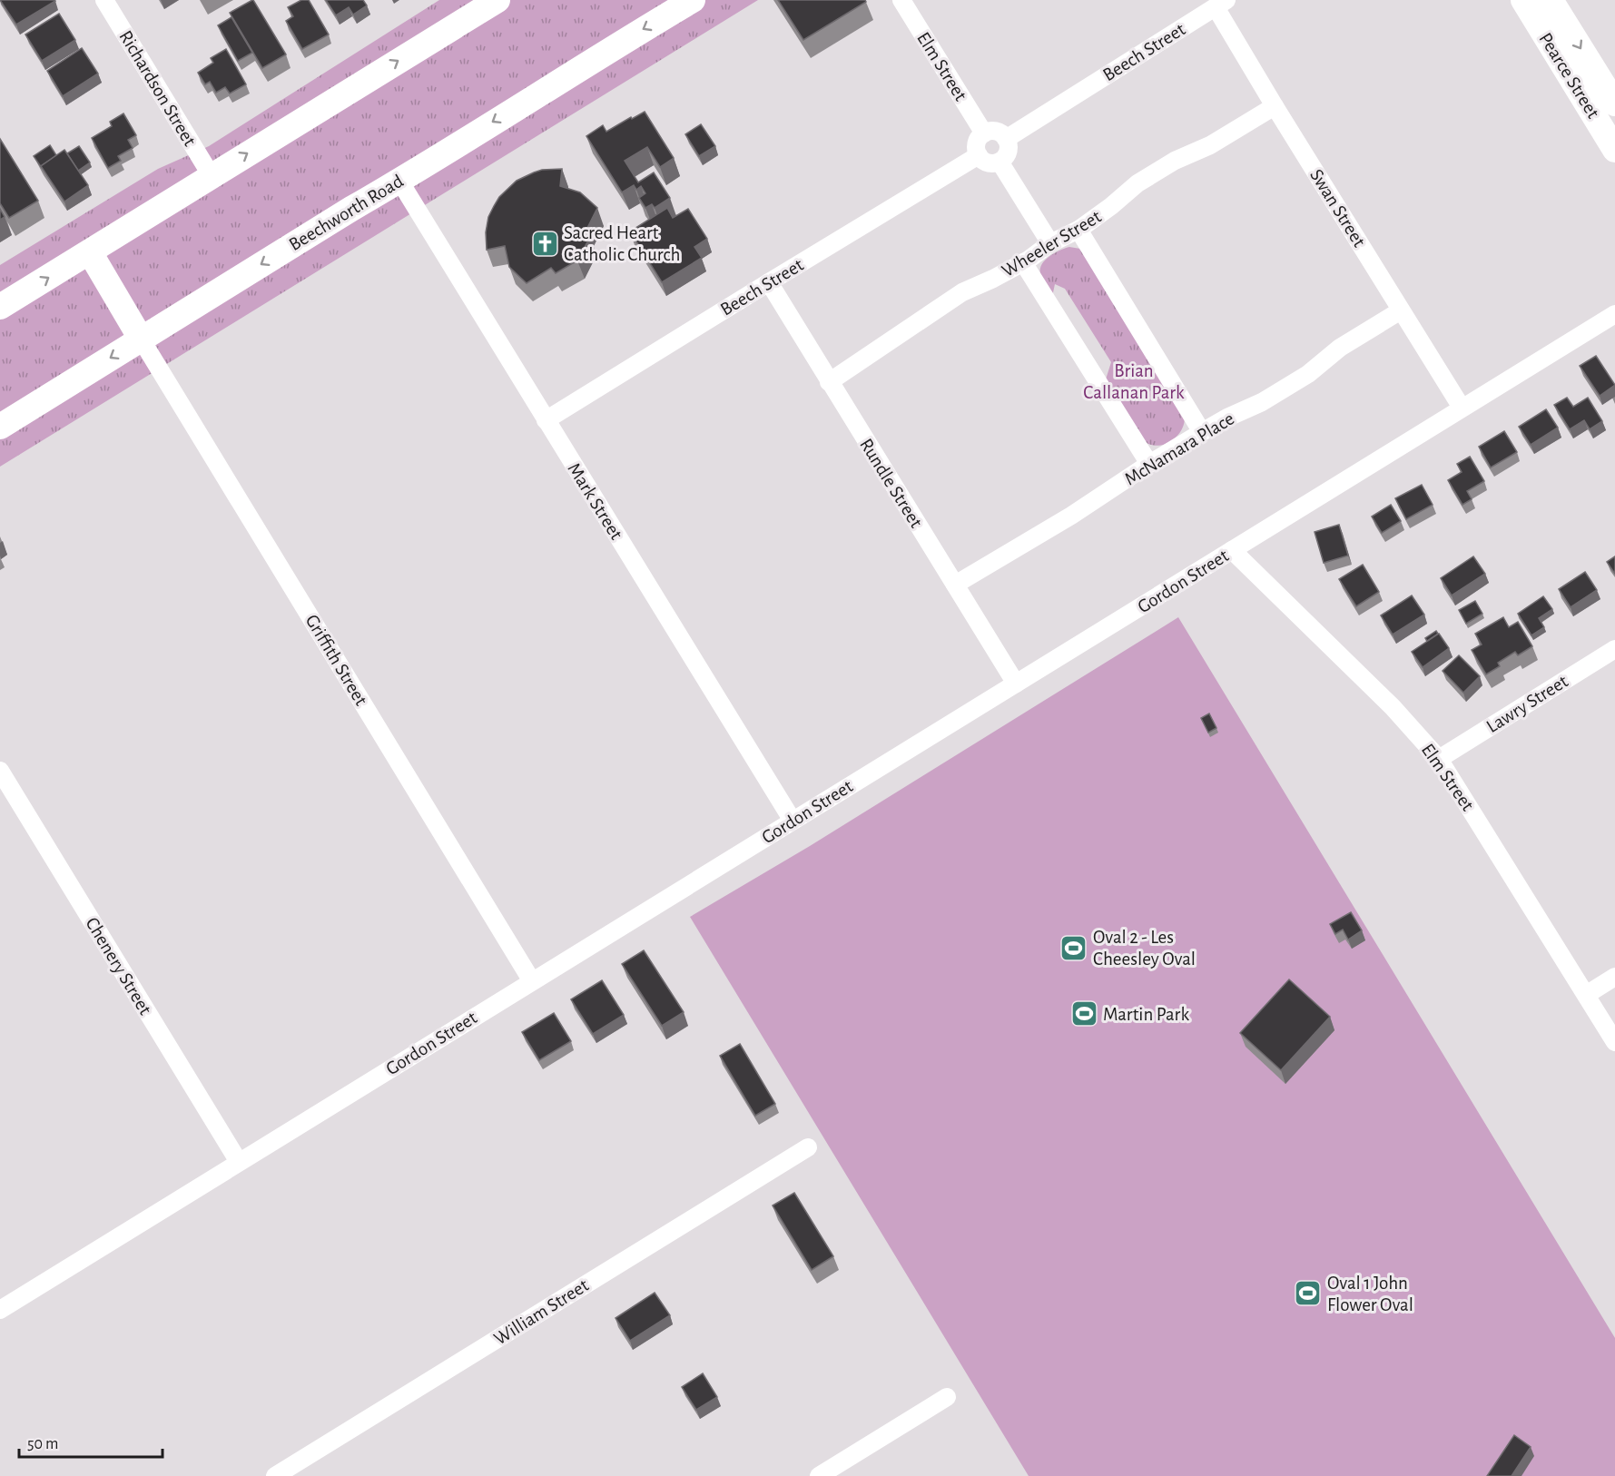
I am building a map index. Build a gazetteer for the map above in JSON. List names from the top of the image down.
{
  "streets": {
    "main road": ["Pearce Street", "Beechworth Road"],
    "street": [
      "Beech Street",
      "Elm Street",
      "Richardson Street",
      "Swan Street",
      "Wheeler Street",
      "McNamara Place",
      "Rundle Street",
      "Mark Street",
      "Gordon Street",
      "Griffith Street",
      "Lawry Street",
      "Chenery Street",
      "William Street"
    ]
  },
  "crossings": [
    ["Beech Street", "Elm Street"],
    ["Beech Street", "Swan Street"],
    ["Beech Street", "Rundle Street"],
    ["Beech Street", "Mark Street"],
    ["Elm Street", "Gordon Street"],
    ["Elm Street", "Lawry Street"],
    ["Swan Street", "Wheeler Street"],
    ["Swan Street", "McNamara Place"],
    ["Swan Street", "Gordon Street"],
    ["Beechworth Road", "Mark Street"],
    ["Beechworth Road", "Griffith Street"],
    ["Wheeler Street", "Rundle Street"],
    ["McNamara Place", "Rundle Street"],
    ["Rundle Street", "Gordon Street"],
    ["Mark Street", "Gordon Street"],
    ["Gordon Street", "Griffith Street"],
    ["Gordon Street", "Chenery Street"]
  ],
  "parks": ["Brian Callanan Park"],
  "places": {
    "church": ["Sacred Heart Catholic Church"],
    "sports": ["Oval 2 - Les Cheesley Oval", "Martin Park", "Oval 1 John Flower Oval"]
  },
  "scale_bar": "50 m"
}
